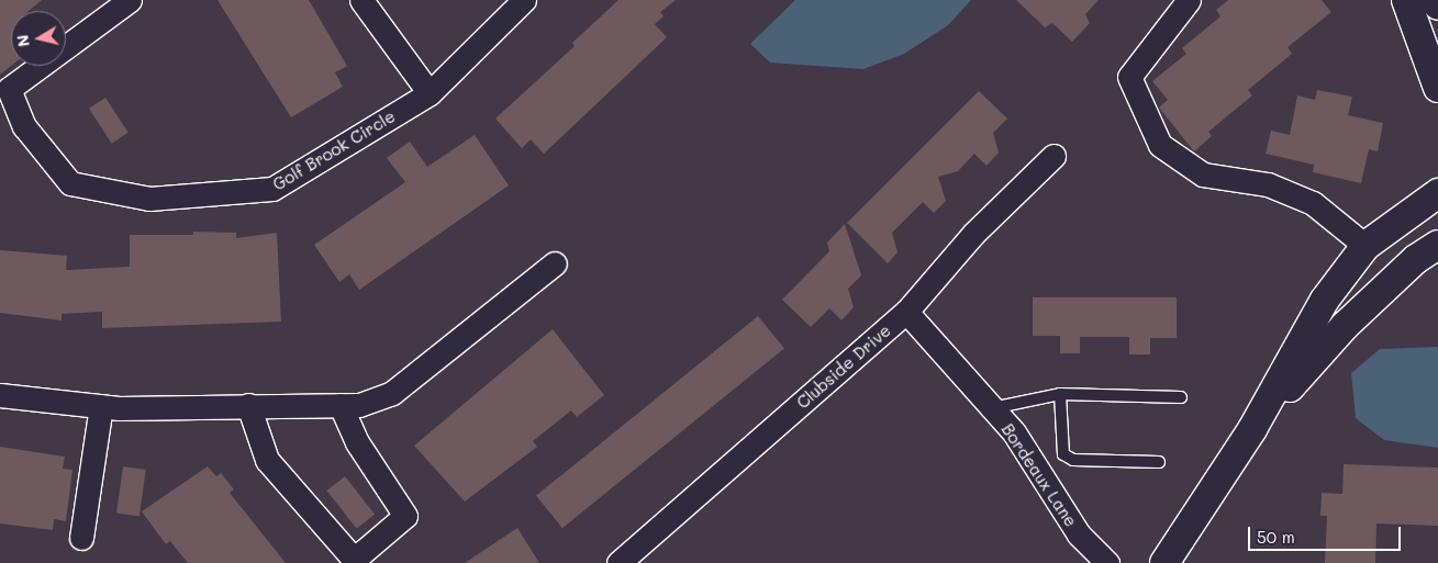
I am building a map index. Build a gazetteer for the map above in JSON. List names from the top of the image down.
{
  "streets": {
    "street": ["Golf Brook Circle", "Clubside Drive", "Bordeaux Lane"]
  },
  "crossings": [
    ["Clubside Drive", "Bordeaux Lane"]
  ],
  "scale_bar": "50 m",
  "north": "left"
}
